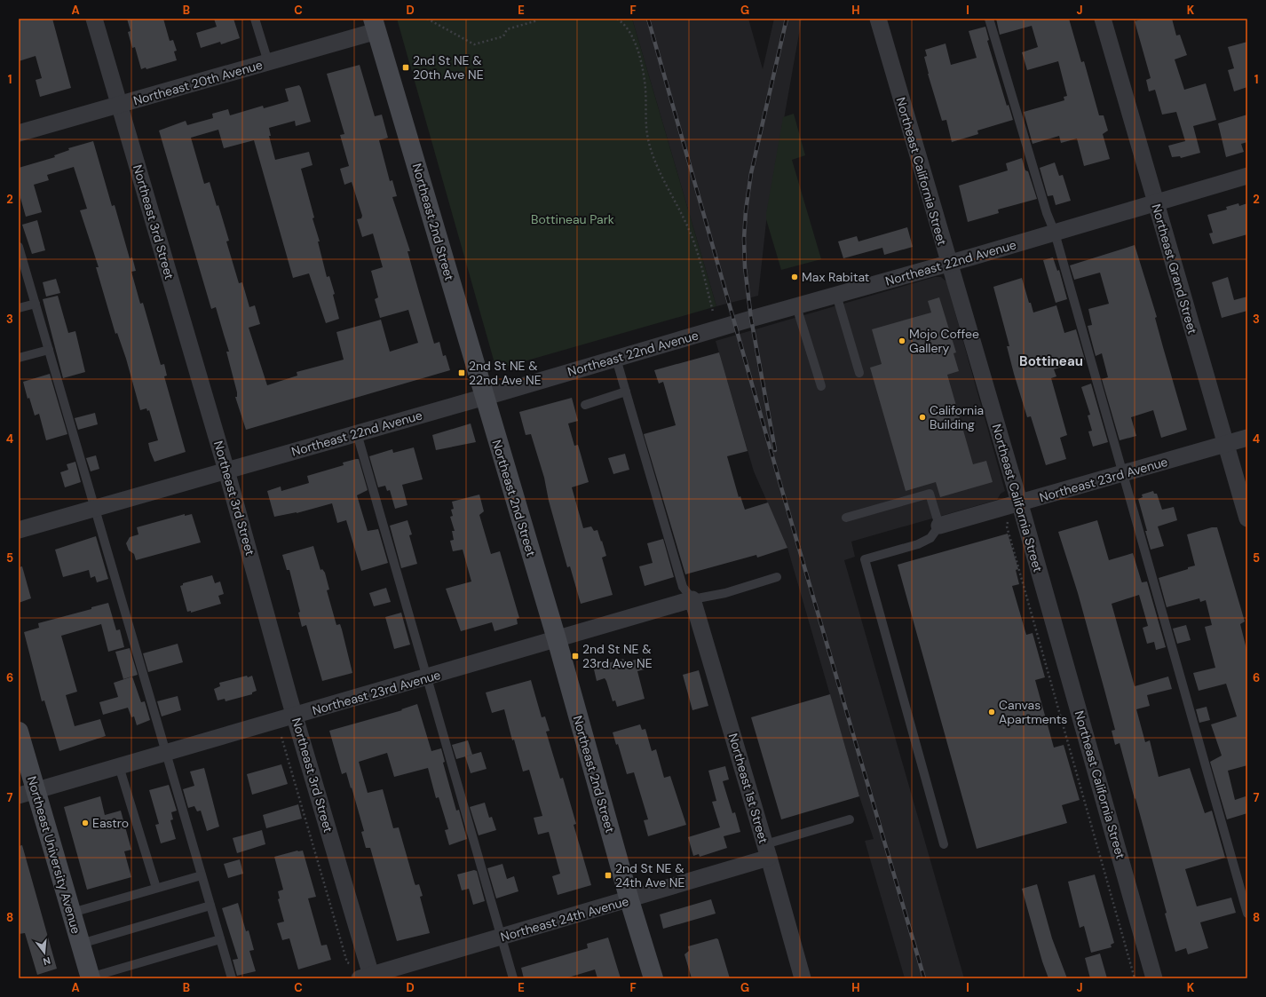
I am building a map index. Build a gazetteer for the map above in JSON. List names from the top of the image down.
{
  "streets": {
    "street": [
      "Northeast 20th Avenue",
      "Northeast California Street",
      "Northeast 3rd Street",
      "Northeast 2nd Street",
      "Northeast 22nd Avenue",
      "Northeast Grand Street",
      "Northeast 23rd Avenue",
      "Northeast 1st Street",
      "Northeast University Avenue",
      "Northeast 24th Avenue"
    ]
  },
  "crossings": [
    ["Northeast 20th Avenue", "Northeast 3rd Street"],
    ["Northeast 20th Avenue", "Northeast 2nd Street"],
    ["Northeast California Street", "Northeast 22nd Avenue"],
    ["Northeast California Street", "Northeast 23rd Avenue"],
    ["Northeast 3rd Street", "Northeast 22nd Avenue"],
    ["Northeast 3rd Street", "Northeast 23rd Avenue"],
    ["Northeast 3rd Street", "Northeast 24th Avenue"],
    ["Northeast 2nd Street", "Northeast 22nd Avenue"],
    ["Northeast 2nd Street", "Northeast 23rd Avenue"],
    ["Northeast 2nd Street", "Northeast 24th Avenue"],
    ["Northeast 22nd Avenue", "Northeast Grand Street"],
    ["Northeast Grand Street", "Northeast 23rd Avenue"],
    ["Northeast 23rd Avenue", "Northeast 1st Street"],
    ["Northeast 23rd Avenue", "Northeast University Avenue"],
    ["Northeast 1st Street", "Northeast 24th Avenue"]
  ],
  "districts": ["Bottineau"],
  "parks": ["Bottineau Park"],
  "places": {
    "transit": [
      "2nd St NE & 20th Ave NE",
      "2nd St NE & 22nd Ave NE",
      "2nd St NE & 23rd Ave NE",
      "2nd St NE & 24th Ave NE"
    ],
    "other": [
      "Max Rabitat",
      "Mojo Coffee Gallery",
      "California Building",
      "Canvas Apartments",
      "Eastro"
    ]
  },
  "north": "bottom",
  "grid": {
    "columns": [
      "A",
      "B",
      "C",
      "D",
      "E",
      "F",
      "G",
      "H",
      "I",
      "J",
      "K"
    ],
    "rows": [
      "1",
      "2",
      "3",
      "4",
      "5",
      "6",
      "7",
      "8"
    ]
  }
}
